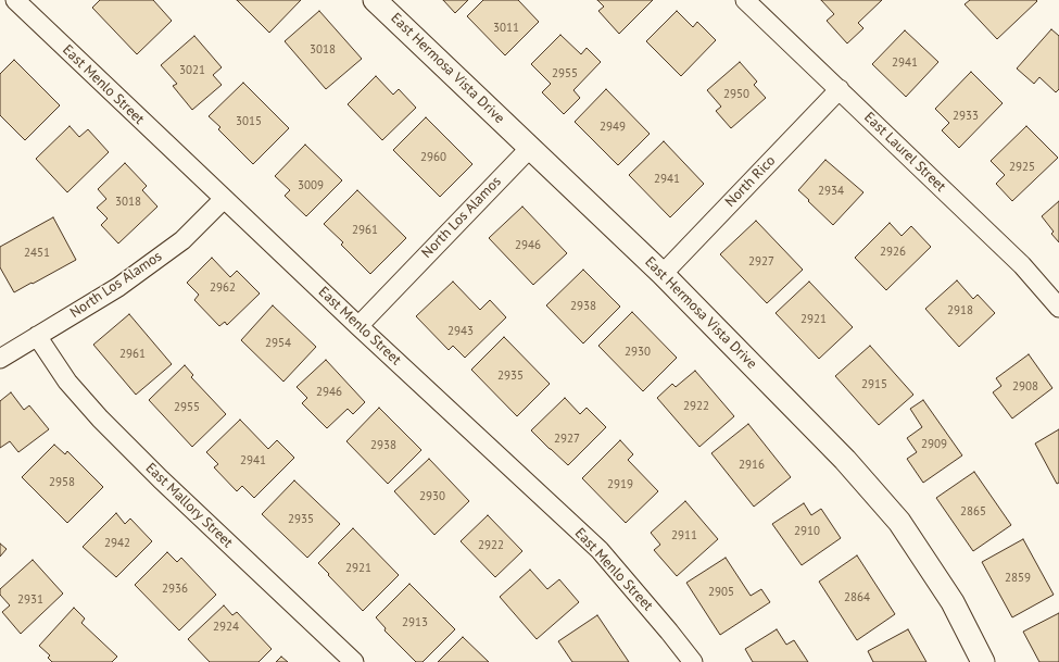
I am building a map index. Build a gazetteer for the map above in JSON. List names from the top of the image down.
{
  "streets": {
    "street": [
      "East Hermosa Vista Drive",
      "East Menlo Street",
      "East Laurel Street",
      "North Rico",
      "North Los Alamos",
      "East Mallory Street"
    ]
  },
  "crossings": [
    ["East Hermosa Vista Drive", "North Rico"],
    ["East Hermosa Vista Drive", "North Los Alamos"],
    ["East Menlo Street", "North Los Alamos"],
    ["East Laurel Street", "North Rico"],
    ["North Los Alamos", "East Mallory Street"]
  ],
  "house_numbers": [
    "3011",
    "3018",
    "2941",
    "3021",
    "2955",
    "2950",
    "2933",
    "3015",
    "2949",
    "2960",
    "2925",
    "2941",
    "3009",
    "2934",
    "3018",
    "2961",
    "2946",
    "2926",
    "2451",
    "2927",
    "2962",
    "2938",
    "2918",
    "2921",
    "2943",
    "2954",
    "2930",
    "2961",
    "2935",
    "2915",
    "2908",
    "2946",
    "2922",
    "2955",
    "2927",
    "2909",
    "2938",
    "2941",
    "2916",
    "2958",
    "2919",
    "2930",
    "2865",
    "2935",
    "2910",
    "2911",
    "2942",
    "2922",
    "2921",
    "2859",
    "2936",
    "2905",
    "2864",
    "2931",
    "2913",
    "2924"
  ]
}
